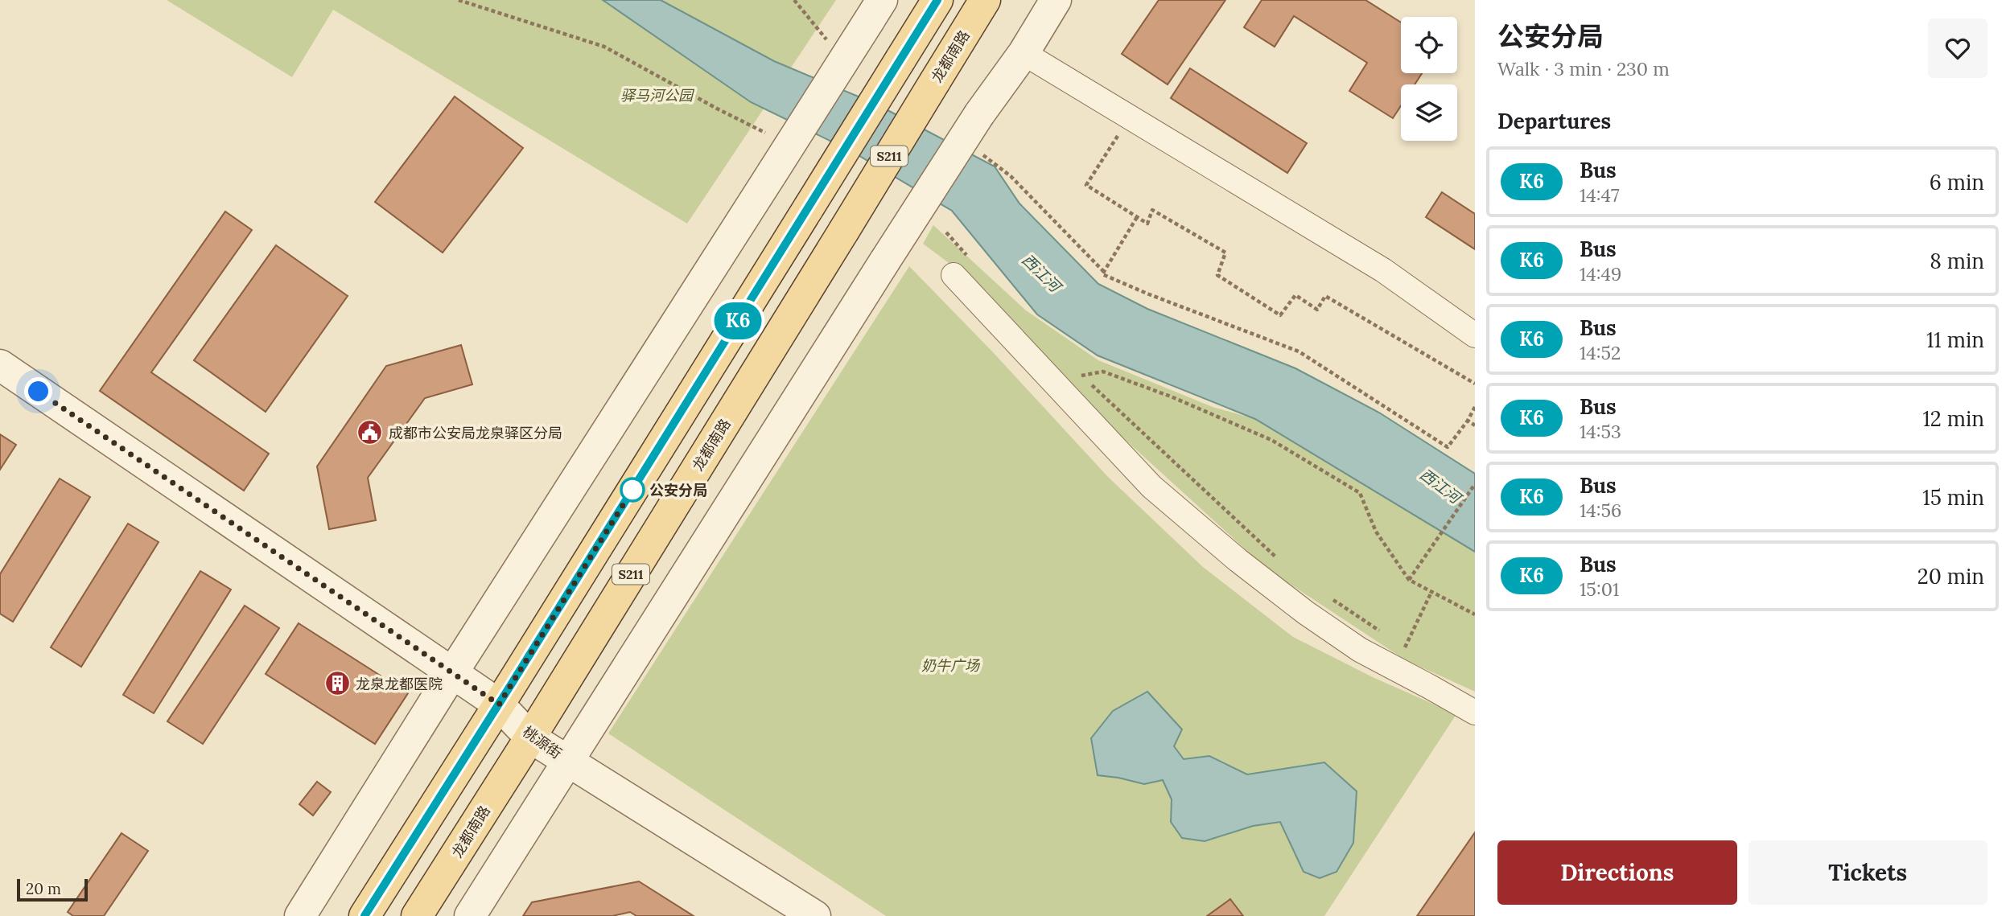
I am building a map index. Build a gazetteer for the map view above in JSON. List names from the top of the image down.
{
  "streets": {
    "main road": ["龙都南路", "S211"],
    "street": ["桃源街"]
  },
  "crossings": [
    ["龙都南路", "桃源街"],
    ["S211", "桃源街"]
  ],
  "water": ["西江河"],
  "parks": ["驿马河公园", "奶牛广场"],
  "places": {
    "public building": ["成都市公安局龙泉驿区分局"],
    "other": ["公安分局"],
    "building": ["龙泉龙都医院"]
  },
  "lines": ["bus line K6"],
  "scale_bar": "20 m",
  "page": {
    "on_map": "K6",
    "heading": [
      ["公安分局", "Walk · 3 min · 230 m"],
      "Departures"
    ],
    "list": [
      {
        "mark": "K6",
        "name": "Bus",
        "note": "14:47",
        "value": "6 min"
      },
      {
        "mark": "K6",
        "name": "Bus",
        "note": "14:49",
        "value": "8 min"
      },
      {
        "mark": "K6",
        "name": "Bus",
        "note": "14:52",
        "value": "11 min"
      },
      {
        "mark": "K6",
        "name": "Bus",
        "note": "14:53",
        "value": "12 min"
      },
      {
        "mark": "K6",
        "name": "Bus",
        "note": "14:56",
        "value": "15 min"
      },
      {
        "mark": "K6",
        "name": "Bus",
        "note": "15:01",
        "value": "20 min"
      }
    ],
    "buttons": ["Directions", "Tickets"],
    "scale": "20 m"
  }
}
